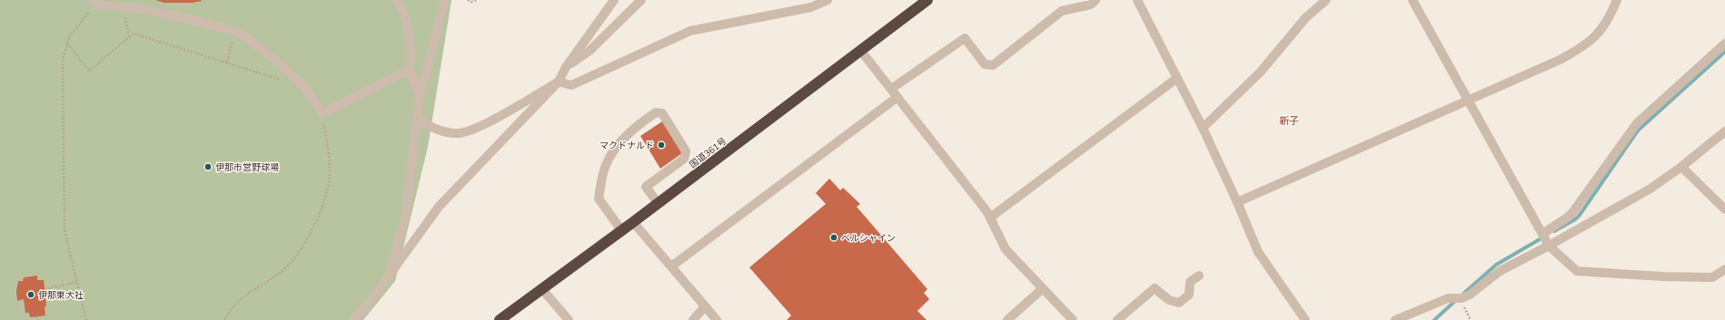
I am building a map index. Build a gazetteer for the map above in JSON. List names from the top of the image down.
{
  "streets": {
    "highway": ["国道361号"]
  },
  "districts": ["新子"],
  "places": [
    "マクドナルド",
    "伊那市営野球場",
    "ベルシャイン",
    "伊那東大社"
  ]
}
